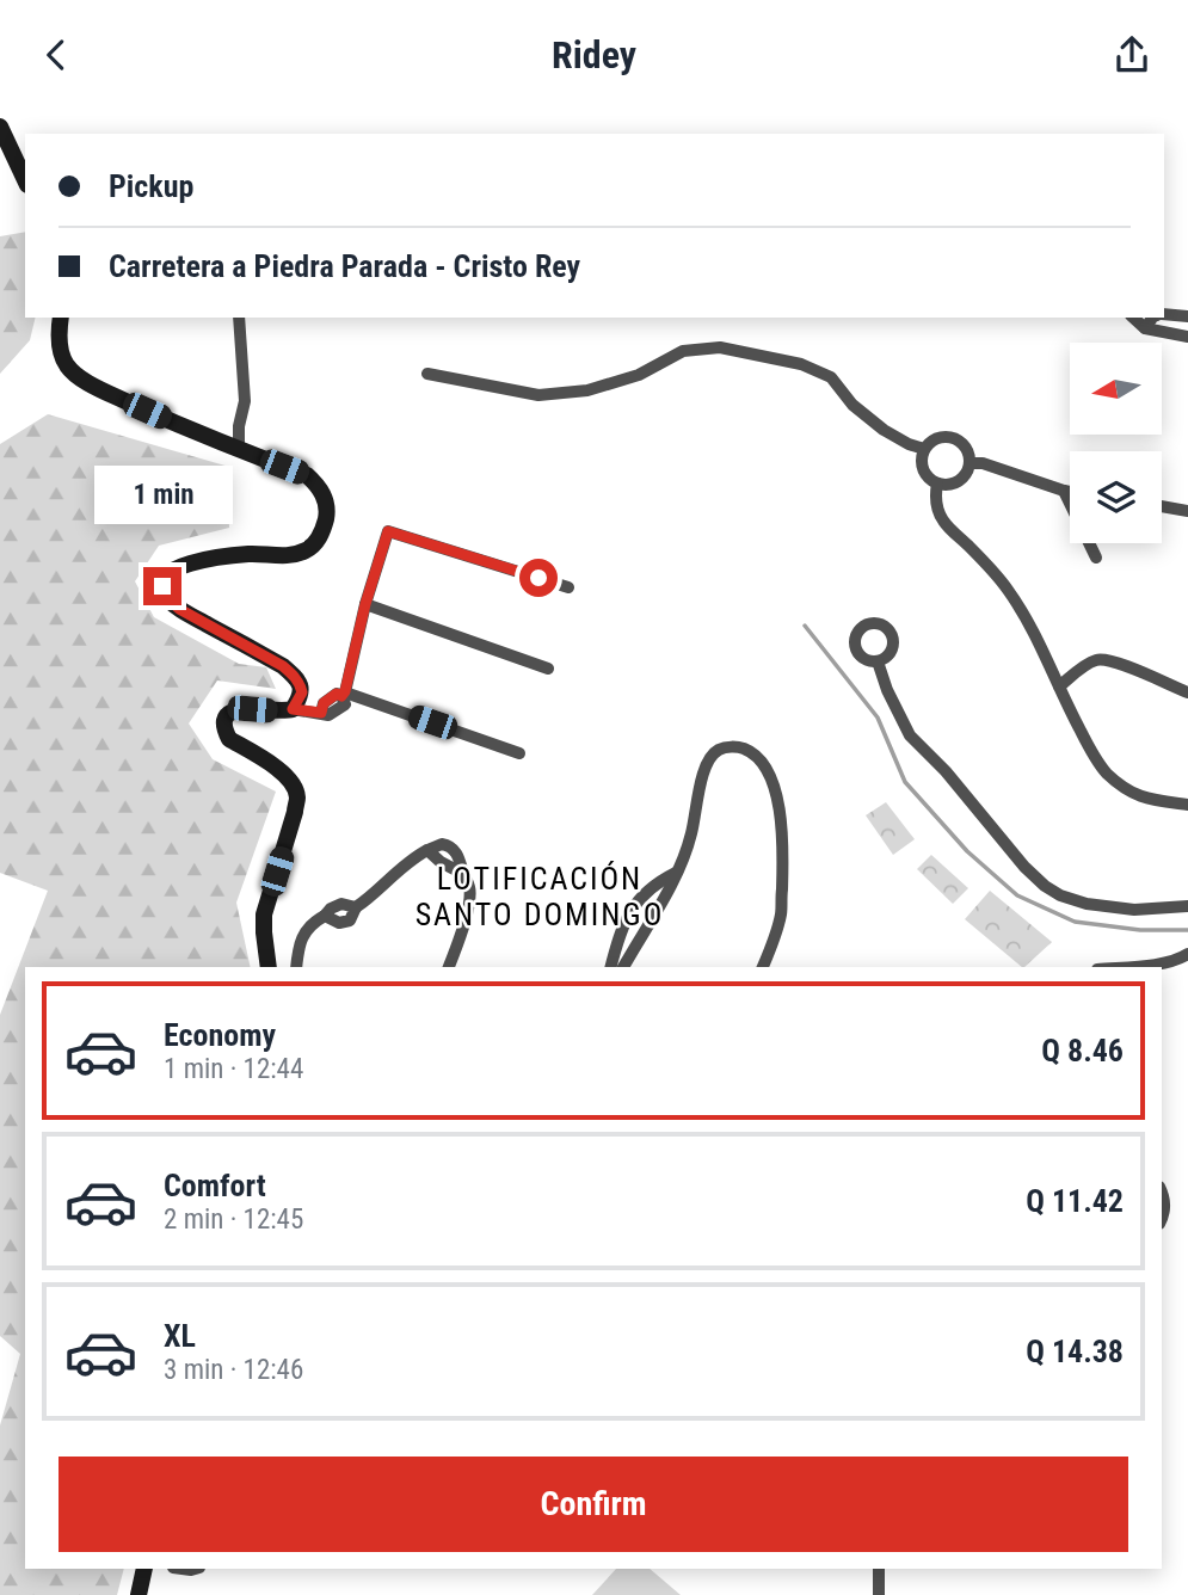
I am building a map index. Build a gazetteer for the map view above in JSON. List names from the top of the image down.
{
  "districts": ["LOTIFICACIÓN SANTO DOMINGO"],
  "north": "left",
  "page": {
    "header": "Ridey",
    "banner": ["Pickup", "Carretera a Piedra Parada - Cristo Rey"],
    "bubble": "1 min",
    "list": [
      {
        "name": "Economy",
        "note": "1 min · 12:44",
        "value": "Q 8.46"
      },
      {
        "name": "Comfort",
        "note": "2 min · 12:45",
        "value": "Q 11.42"
      },
      {
        "name": "XL",
        "note": "3 min · 12:46",
        "value": "Q 14.38"
      }
    ],
    "buttons": "Confirm"
  }
}
